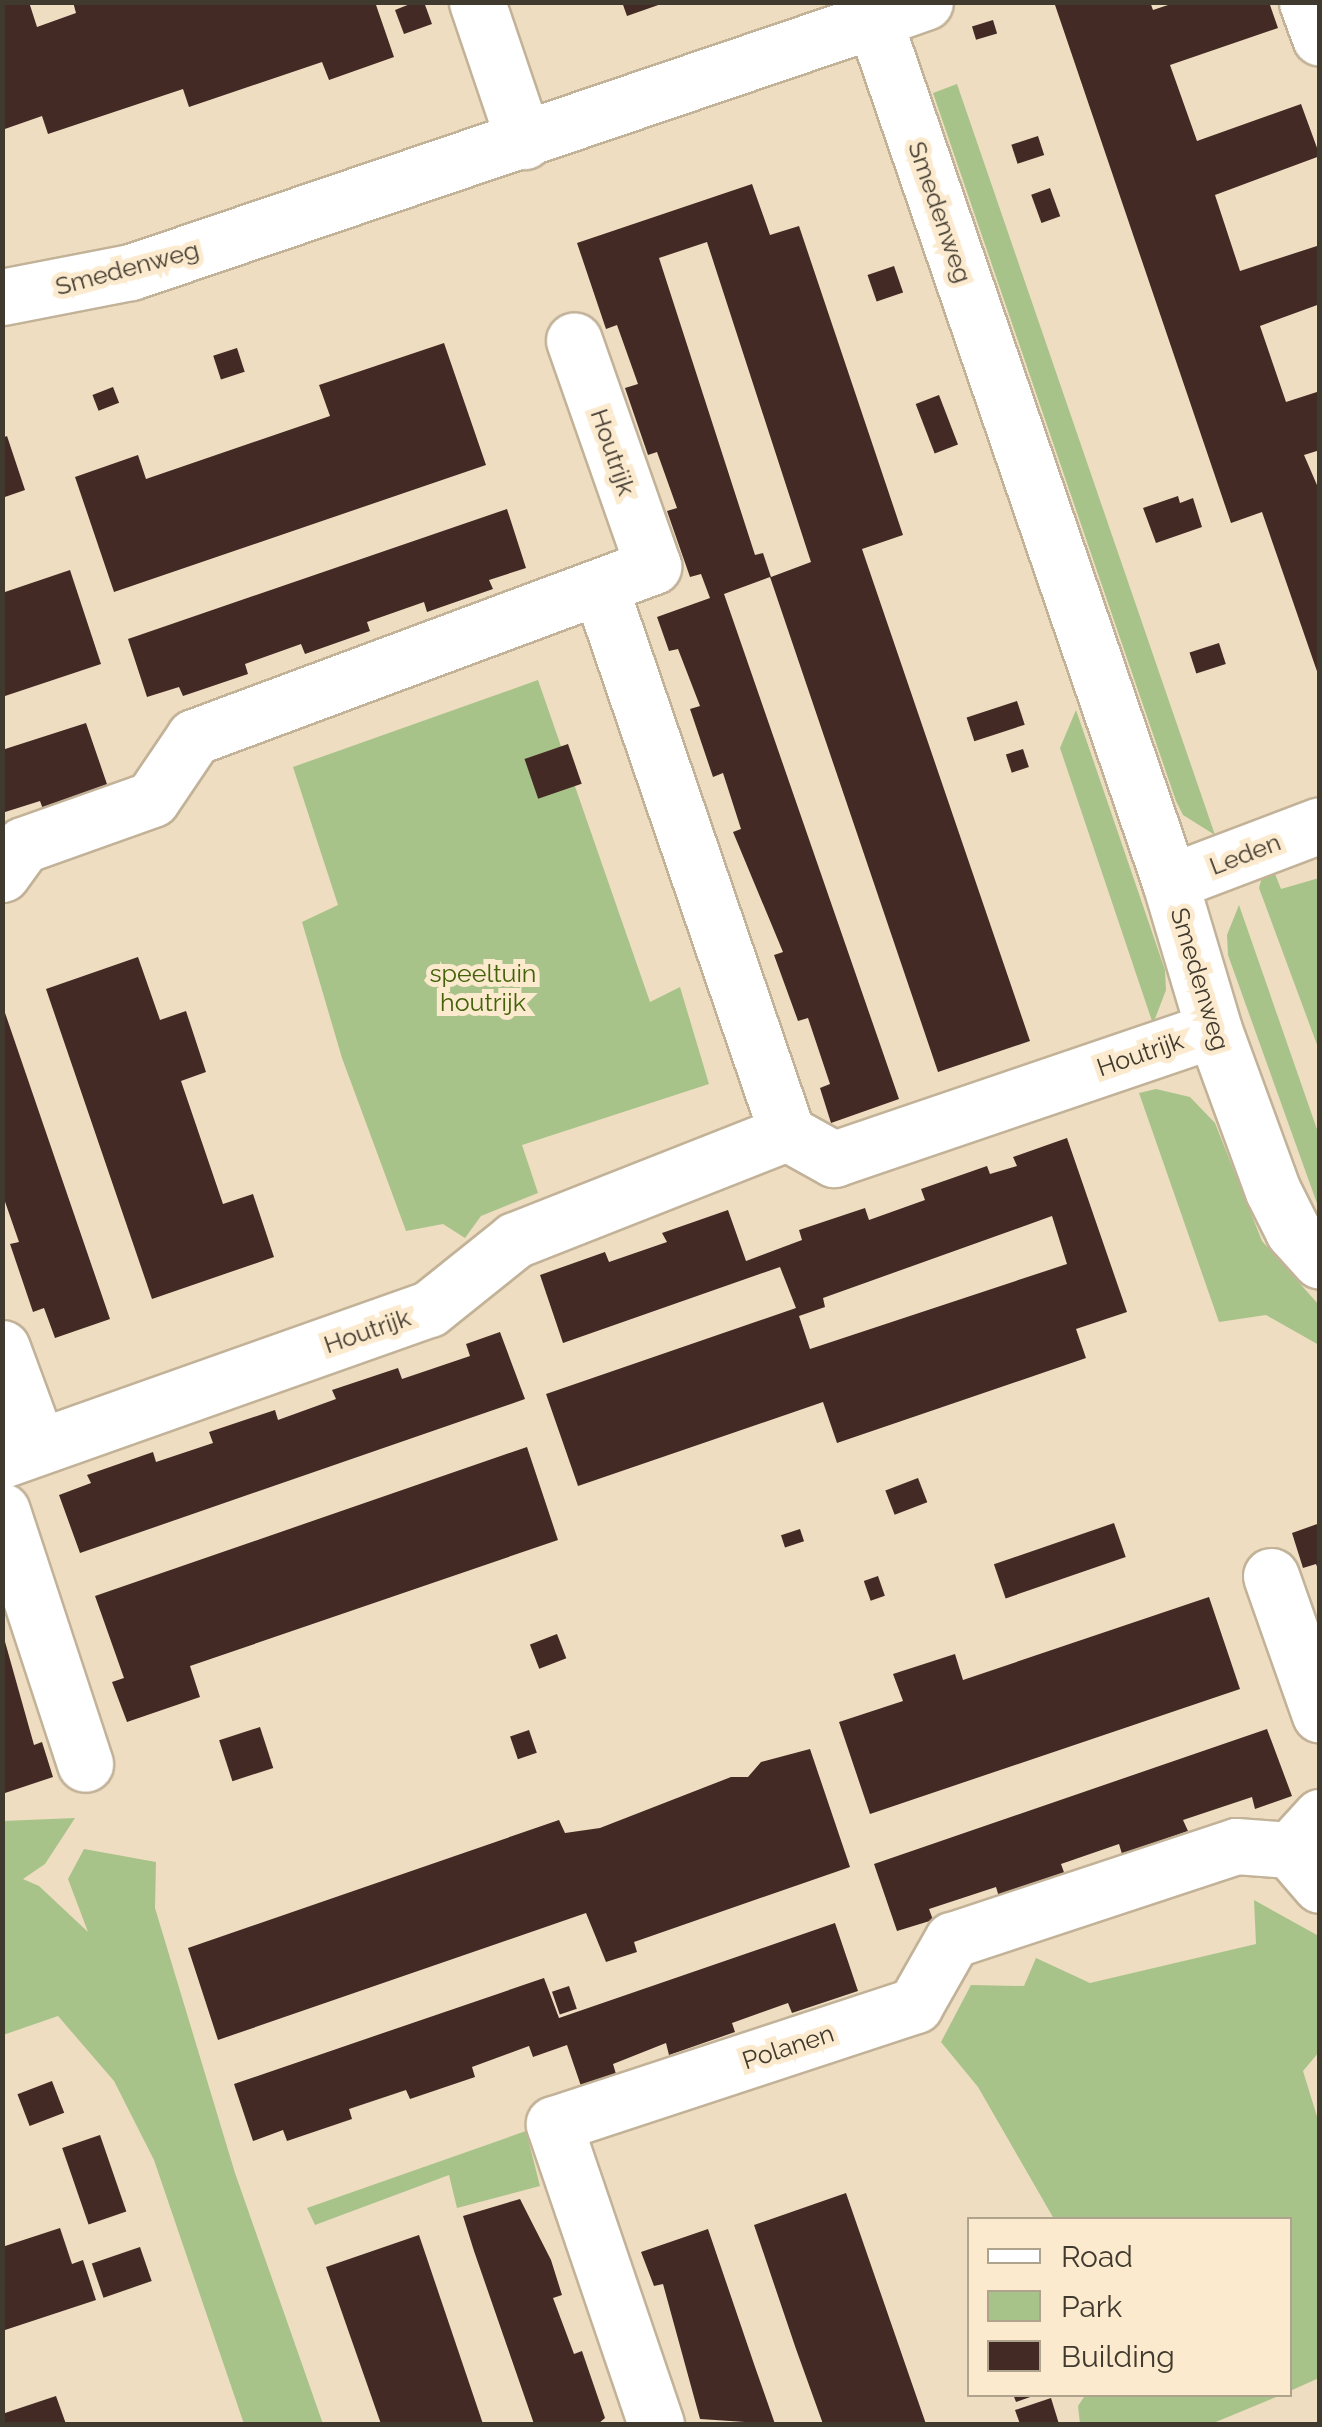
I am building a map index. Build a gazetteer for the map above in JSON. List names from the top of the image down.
{
  "streets": {
    "street": [
      "Smedenweg",
      "Houtrijk",
      "Leden",
      "Polanen"
    ]
  },
  "crossings": [
    ["Smedenweg", "Houtrijk"],
    ["Smedenweg", "Leden"]
  ],
  "parks": ["speeltuin houtrijk"],
  "legend": ["Road", "Park", "Building"]
}
